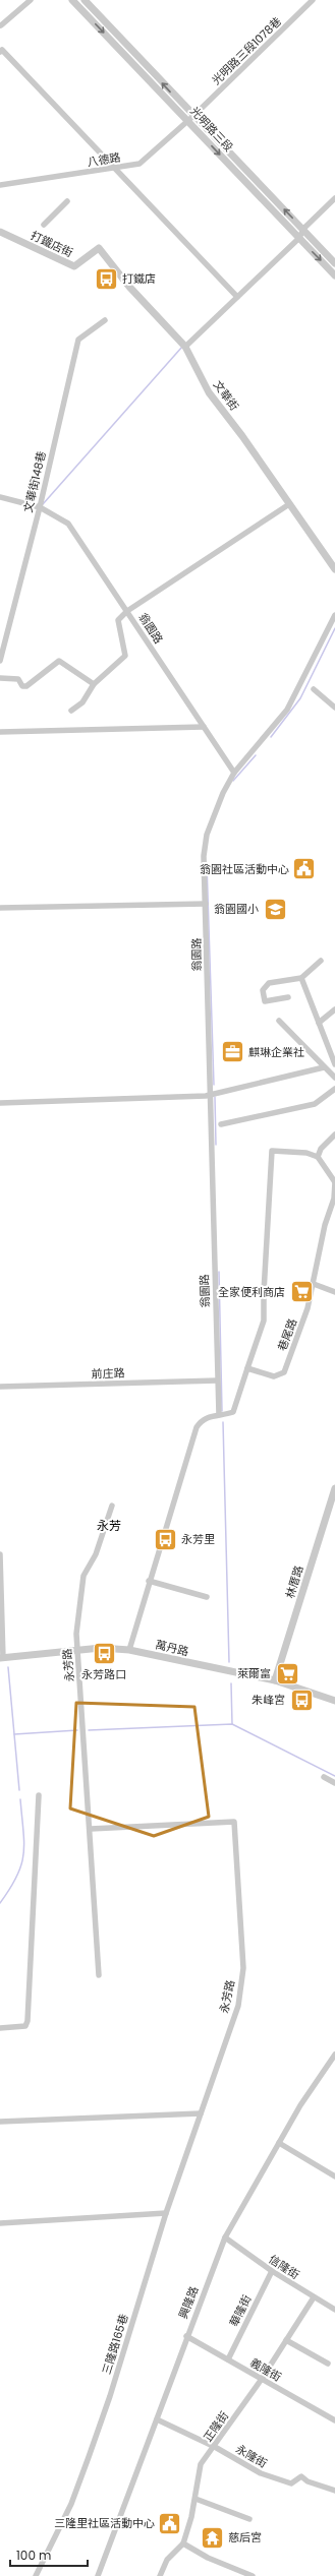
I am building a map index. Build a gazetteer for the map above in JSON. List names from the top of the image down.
{
  "streets": {
    "street": [
      "光明路三段1078巷",
      "光明路三段",
      "八德路",
      "打鐵店街",
      "文華街",
      "文華街148巷",
      "翁園路",
      "巷尾路",
      "前庄路",
      "林厝路",
      "萬丹路",
      "永芳路",
      "信隆街",
      "興隆路",
      "華隆街",
      "三隆路165巷",
      "義隆街",
      "正隆街",
      "永隆街"
    ]
  },
  "crossings": [
    ["光明路三段1078巷", "光明路三段"],
    ["光明路三段1078巷", "八德路"],
    ["光明路三段", "八德路"],
    ["打鐵店街", "文華街"],
    ["文華街148巷", "翁園路"],
    ["翁園路", "前庄路"],
    ["林厝路", "萬丹路"],
    ["萬丹路", "永芳路"],
    ["永芳路", "三隆路165巷"],
    ["信隆街", "興隆路"],
    ["信隆街", "華隆街"],
    ["信隆街", "正隆街"],
    ["興隆路", "義隆街"],
    ["興隆路", "永隆街"],
    ["華隆街", "義隆街"],
    ["義隆街", "正隆街"],
    ["正隆街", "永隆街"]
  ],
  "districts": ["永芳"],
  "places": {
    "bus stop": [
      "打鐵店",
      "永芳里",
      "永芳路口",
      "朱峰宮"
    ],
    "public building": ["翁園社區活動中心", "三隆里社區活動中心"],
    "school or university": ["翁園國小"],
    "office": ["麒琳企業社"],
    "supermarket": ["全家便利商店", "萊爾富"],
    "temple": ["慈后宮"]
  },
  "scale_bar": "100 m"
}
